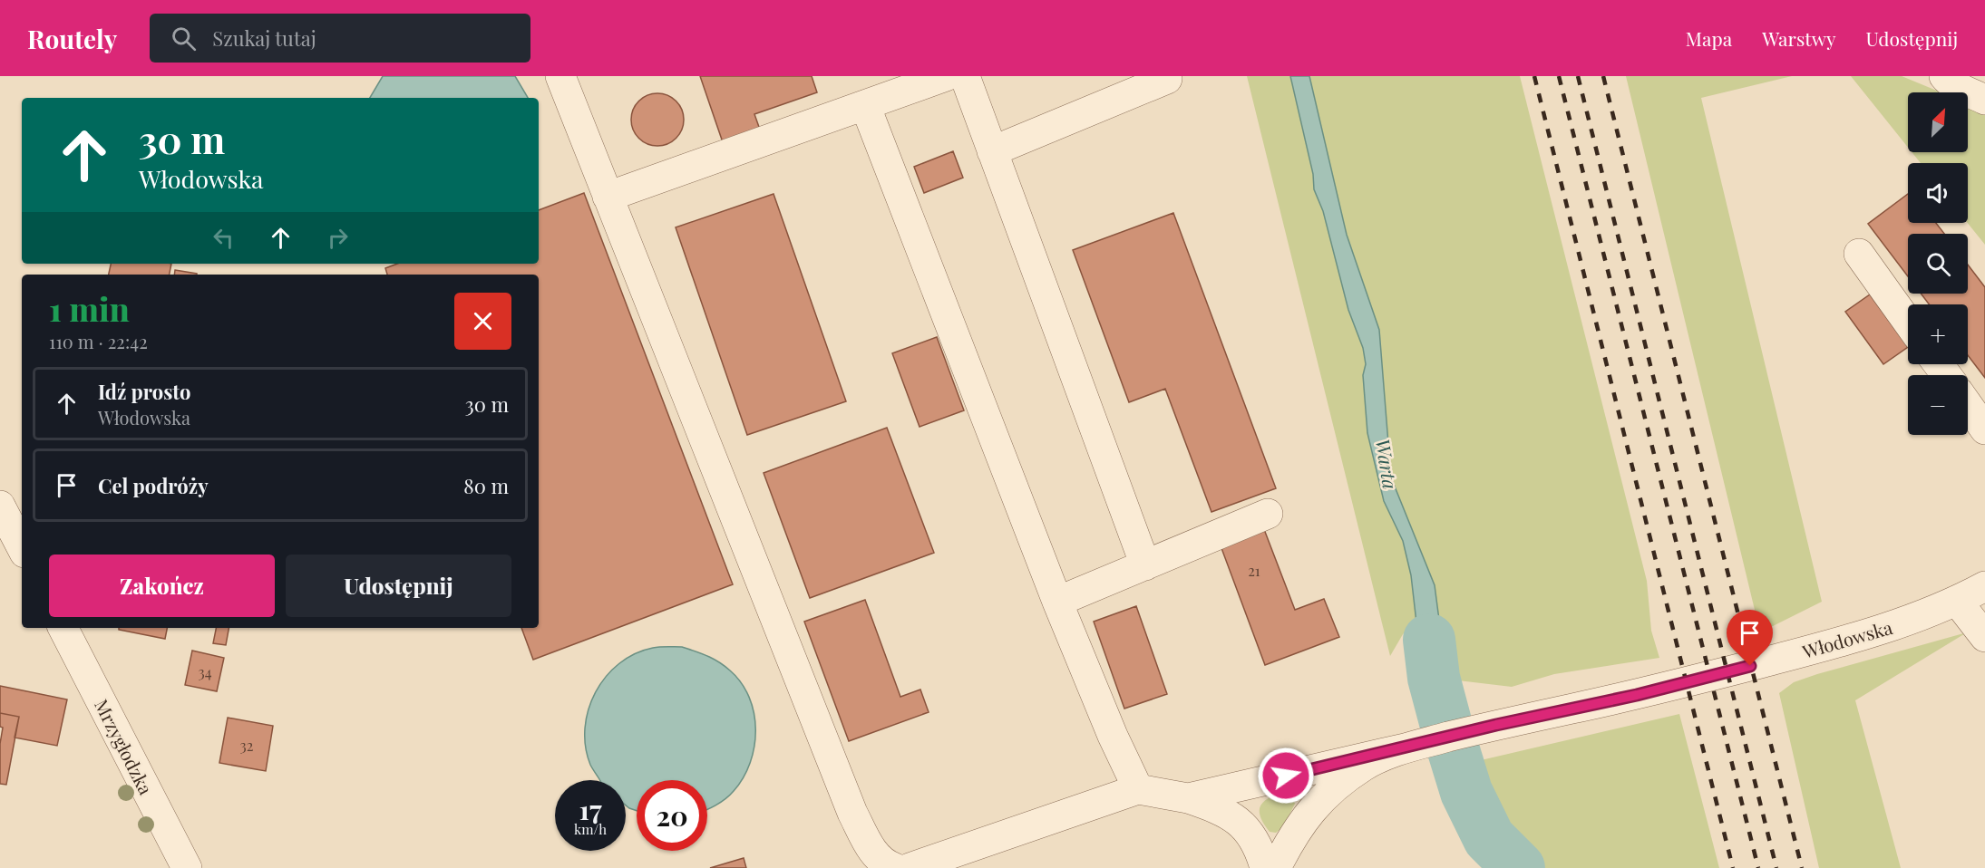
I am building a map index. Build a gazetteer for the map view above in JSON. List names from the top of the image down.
{
  "streets": {
    "street": ["Włodowska", "Mrzygłodzka"]
  },
  "water": ["Warta"],
  "house_numbers": ["21", "34", "32"],
  "north": "top right",
  "page": {
    "header": "Routely",
    "search": "Szukaj tutaj",
    "nav": ["Mapa", "Warstwy", "Udostępnij"],
    "map_buttons": ["+", "−"],
    "turn": ["30 m", "Włodowska"],
    "heading": ["1 min", "110 m · 22:42"],
    "list": [
      {
        "name": "Idź prosto",
        "note": "Włodowska",
        "value": "30 m"
      },
      {
        "name": "Cel podróży",
        "value": "80 m"
      }
    ],
    "buttons": ["Zakończ", "Udostępnij"],
    "speed": "17 km/h",
    "limit": "20"
  }
}
